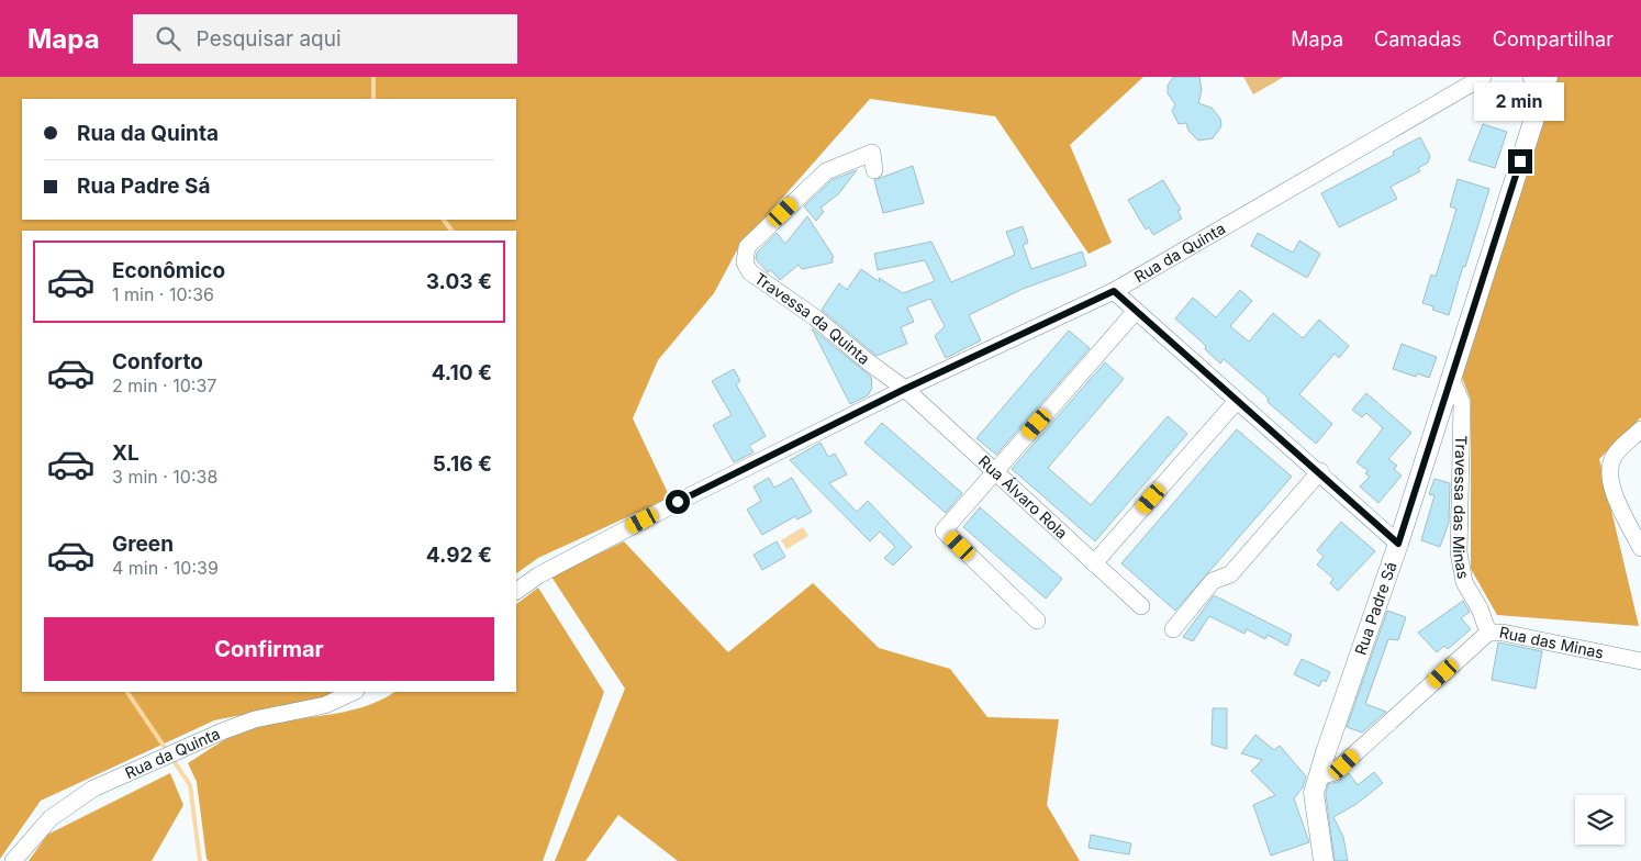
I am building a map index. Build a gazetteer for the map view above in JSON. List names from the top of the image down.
{
  "streets": {
    "street": [
      "Rua da Quinta",
      "Travessa da Quinta",
      "Rua Álvaro Rola",
      "Travessa das Minas",
      "Rua Padre Sá",
      "Rua das Minas"
    ]
  },
  "crossings": [
    ["Rua da Quinta", "Travessa da Quinta"],
    ["Rua da Quinta", "Rua Álvaro Rola"],
    ["Travessa da Quinta", "Rua Álvaro Rola"],
    ["Travessa das Minas", "Rua Padre Sá"],
    ["Travessa das Minas", "Rua das Minas"],
    ["Rua Padre Sá", "Rua das Minas"]
  ],
  "page": {
    "header": "Mapa",
    "search": "Pesquisar aqui",
    "nav": ["Mapa", "Camadas", "Compartilhar"],
    "bubble": "2 min",
    "banner": ["Rua da Quinta", "Rua Padre Sá"],
    "list": [
      {
        "name": "Econômico",
        "note": "1 min · 10:36",
        "value": "3.03 €"
      },
      {
        "name": "Conforto",
        "note": "2 min · 10:37",
        "value": "4.10 €"
      },
      {
        "name": "XL",
        "note": "3 min · 10:38",
        "value": "5.16 €"
      },
      {
        "name": "Green",
        "note": "4 min · 10:39",
        "value": "4.92 €"
      }
    ],
    "buttons": "Confirmar"
  }
}
